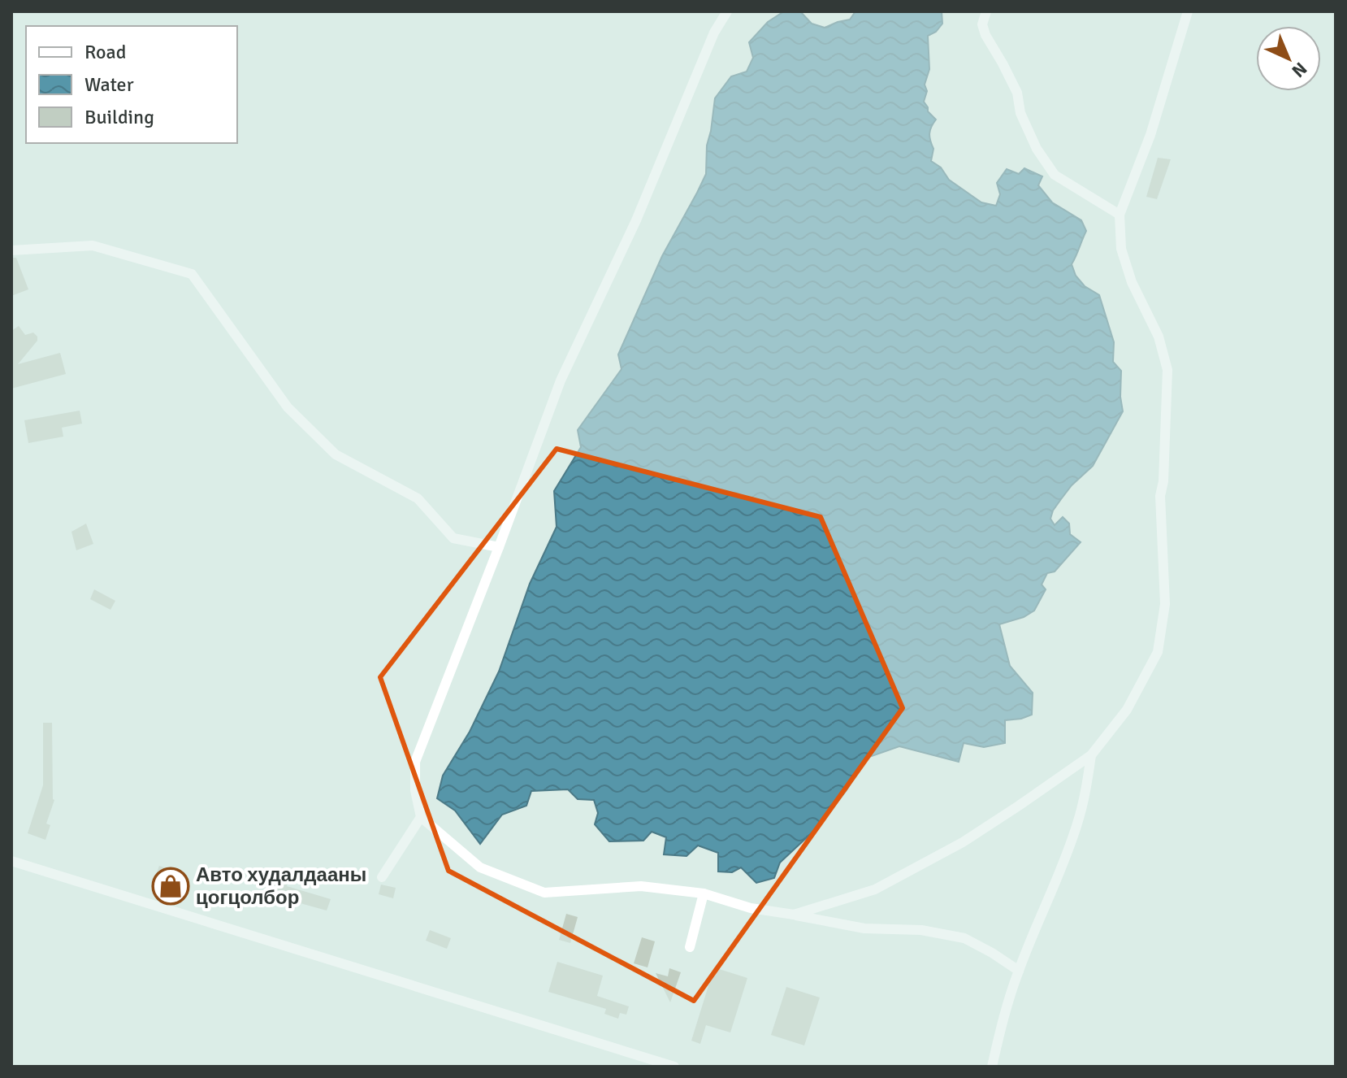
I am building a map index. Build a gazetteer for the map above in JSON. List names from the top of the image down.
{
  "places": {
    "shop": ["Авто худалдааны цогцолбор"]
  },
  "legend": ["Road", "Water", "Building"],
  "north": "bottom right"
}
